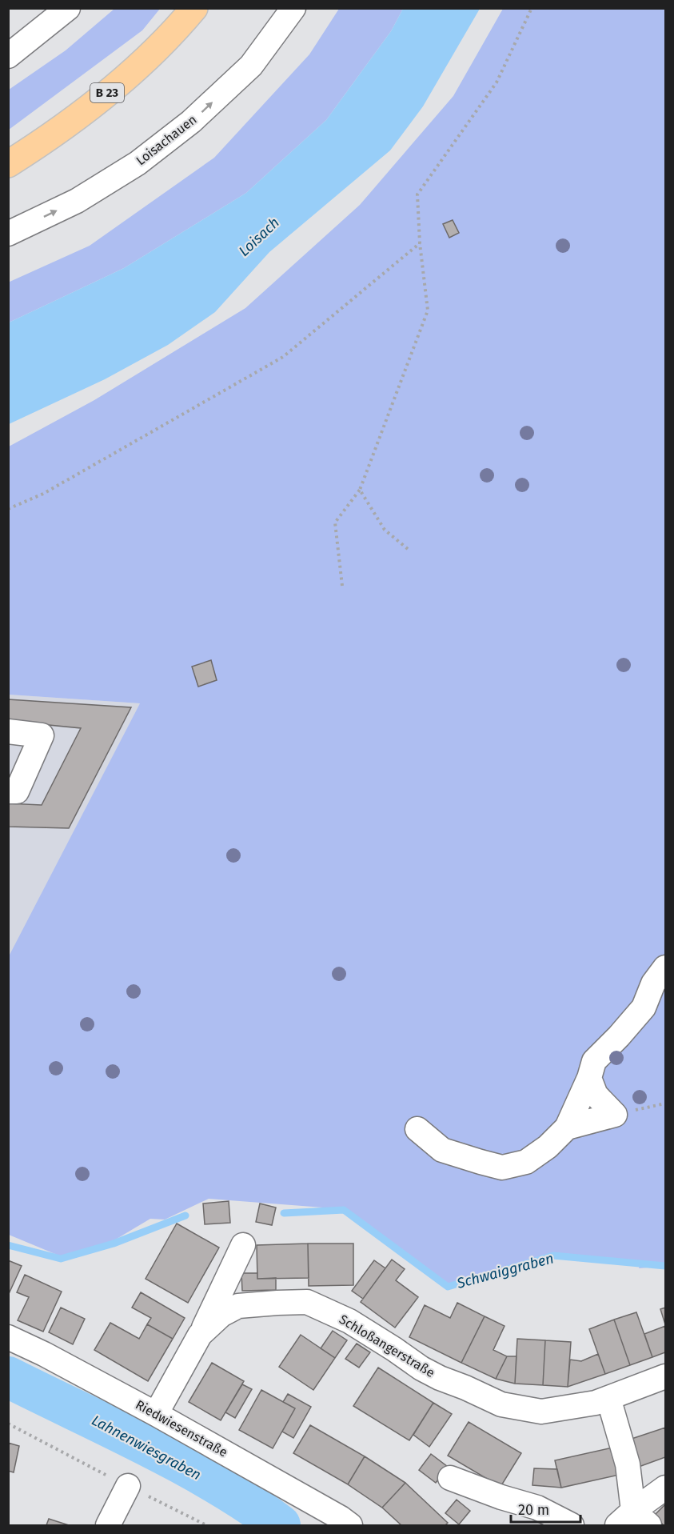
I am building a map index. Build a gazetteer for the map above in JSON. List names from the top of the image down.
{
  "streets": {
    "main road": ["B 23"],
    "street": ["Loisachauen", "Schloßangerstraße", "Riedwiesenstraße"]
  },
  "crossings": [
    ["Schloßangerstraße", "Riedwiesenstraße"]
  ],
  "one_way": ["Loisachauen"],
  "water": ["Loisach", "Schwaiggraben", "Lahnenwiesgraben"],
  "scale_bar": "20 m"
}
